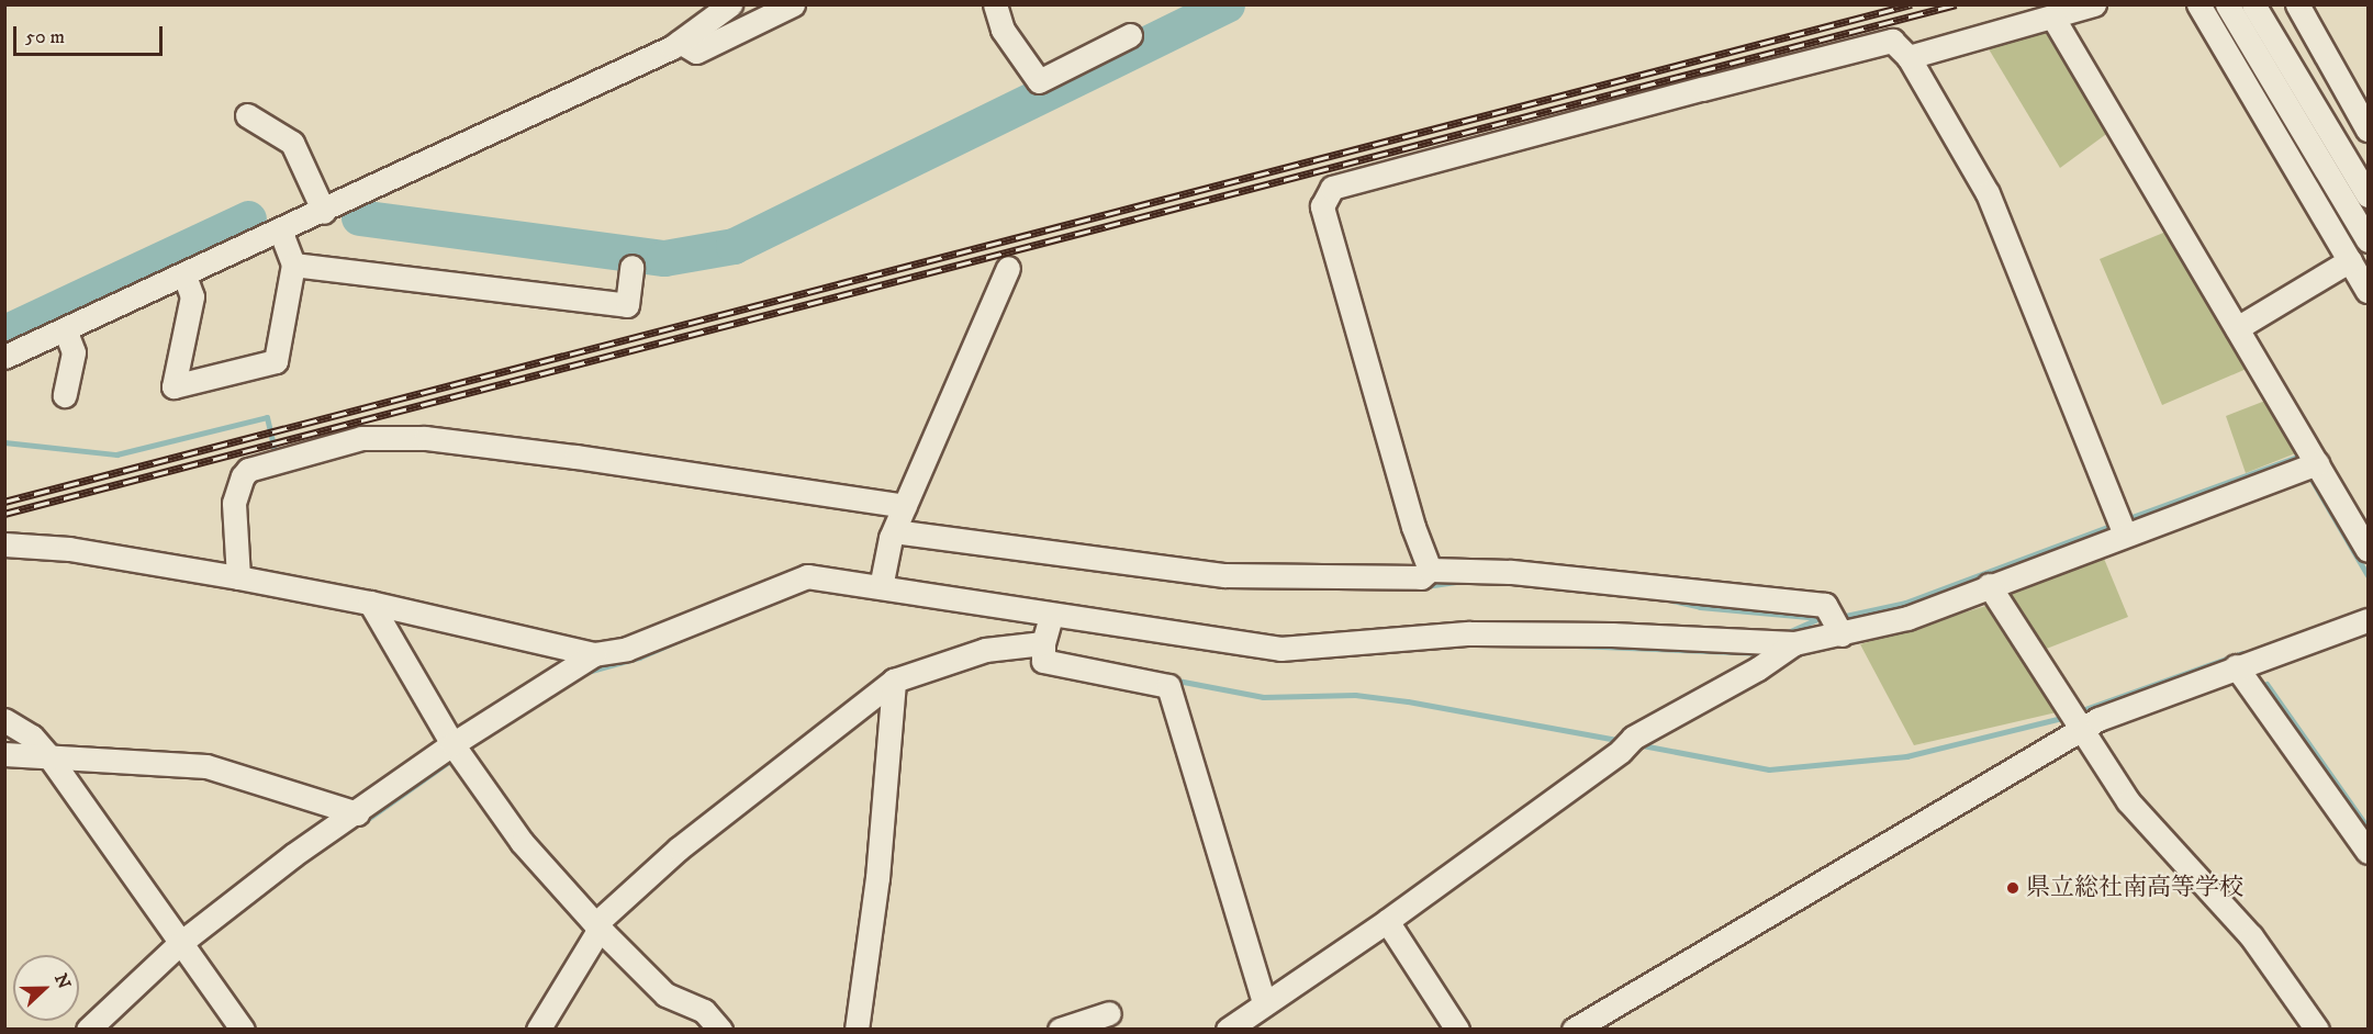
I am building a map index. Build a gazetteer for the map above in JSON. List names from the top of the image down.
{
  "places": ["県立総社南高等学校"],
  "scale_bar": "50 m",
  "north": "right"
}
